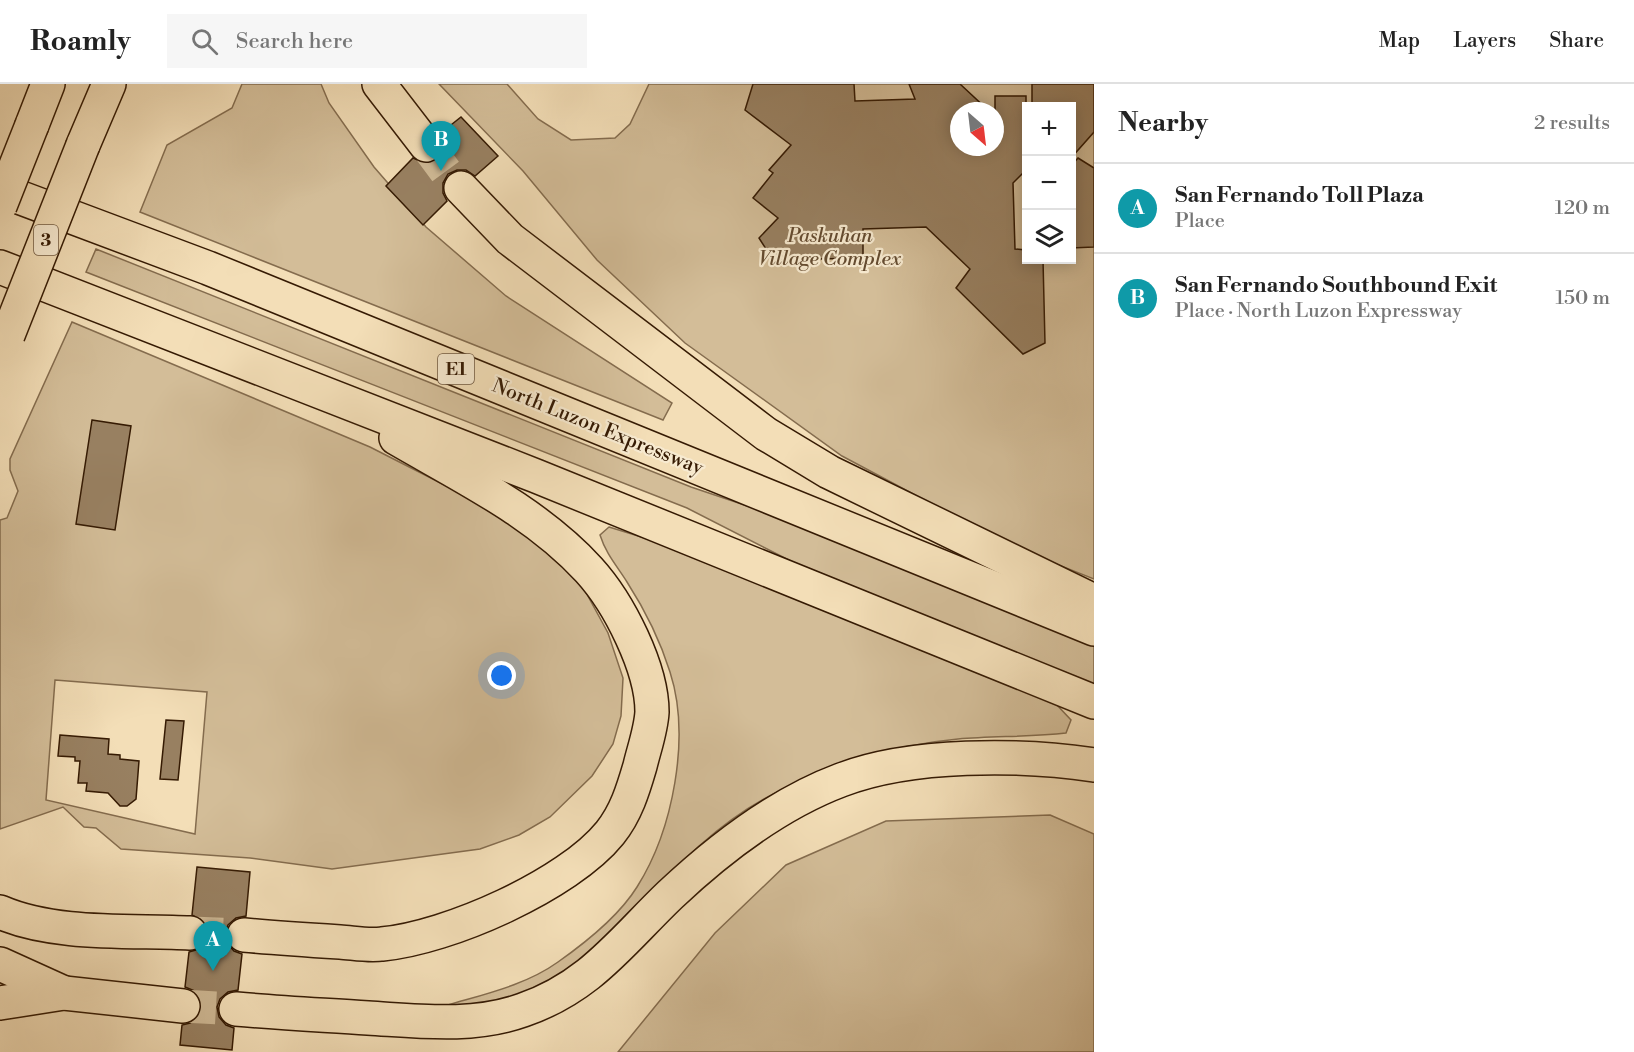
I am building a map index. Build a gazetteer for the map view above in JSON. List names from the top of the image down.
{
  "streets": {
    "highway": ["3", "E1", "North Luzon Expressway"]
  },
  "parks": ["Paskuhan Village Complex"],
  "north": "bottom right",
  "page": {
    "header": "Roamly",
    "search": "Search here",
    "nav": ["Map", "Layers", "Share"],
    "heading": ["Nearby", "2 results"],
    "map_buttons": ["+", "−"],
    "pins": ["B", "A"],
    "list": [
      {
        "mark": "A",
        "name": "San Fernando Toll Plaza",
        "note": "Place",
        "value": "120 m"
      },
      {
        "mark": "B",
        "name": "San Fernando Southbound Exit",
        "note": "Place · North Luzon Expressway",
        "value": "150 m"
      }
    ]
  }
}
